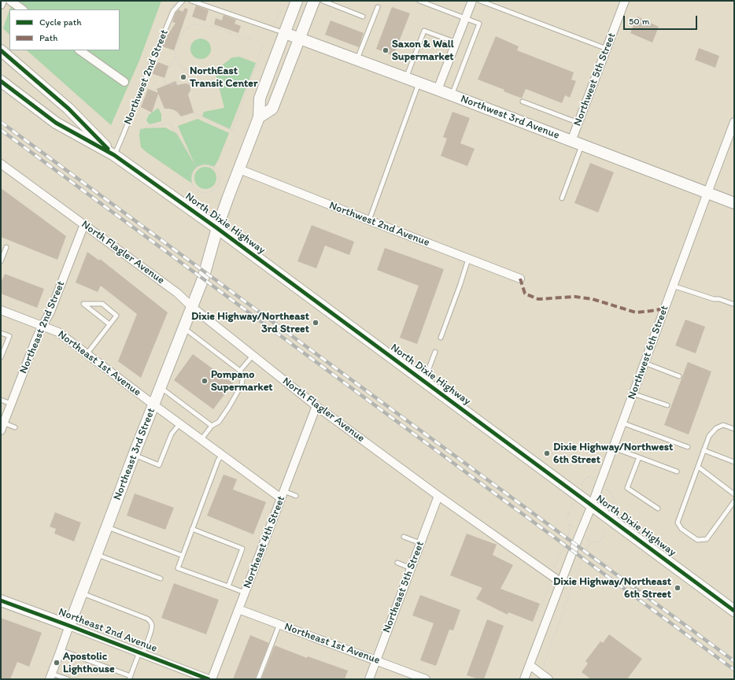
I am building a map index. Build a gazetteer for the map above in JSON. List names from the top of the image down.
{
  "streets": {
    "main road": [
      "Northwest 3rd Avenue",
      "North Dixie Highway",
      "Northeast 3rd Street",
      "Northeast 2nd Avenue"
    ],
    "street": [
      "Northwest 5th Street",
      "Northwest 2nd Avenue",
      "North Flagler Avenue",
      "Northeast 2nd Street",
      "Northwest 6th Street",
      "Northeast 1st Avenue",
      "Northeast 4th Street",
      "Northeast 5th Street"
    ],
    "lane": ["Northwest 2nd Street"]
  },
  "crossings": [
    ["Northwest 2nd Street", "North Dixie Highway"],
    ["Northwest 5th Street", "Northwest 3rd Avenue"],
    ["Northwest 3rd Avenue", "Northwest 6th Street"],
    ["Northwest 3rd Avenue", "Northeast 3rd Street"],
    ["North Dixie Highway", "Northwest 6th Street"],
    ["North Dixie Highway", "Northeast 3rd Street"],
    ["Northwest 2nd Avenue", "Northeast 3rd Street"],
    ["North Flagler Avenue", "Northeast 2nd Street"],
    ["North Flagler Avenue", "Northwest 6th Street"],
    ["North Flagler Avenue", "Northeast 3rd Street"],
    ["North Flagler Avenue", "Northeast 4th Street"],
    ["North Flagler Avenue", "Northeast 5th Street"],
    ["Northeast 2nd Street", "Northeast 1st Avenue"],
    ["Northeast 1st Avenue", "Northeast 3rd Street"],
    ["Northeast 1st Avenue", "Northeast 4th Street"],
    ["Northeast 1st Avenue", "Northeast 5th Street"],
    ["Northeast 3rd Street", "Northeast 2nd Avenue"]
  ],
  "places": [
    "Saxon & Wall Supermarket",
    "NorthEast Transit Center",
    "Dixie Highway/Northeast 3rd Street",
    "Pompano Supermarket",
    "Dixie Highway/Northwest 6th Street",
    "Dixie Highway/Northeast 6th Street",
    "Apostolic Lighthouse"
  ],
  "legend": ["Cycle path", "Path"],
  "scale_bar": "50 m"
}
